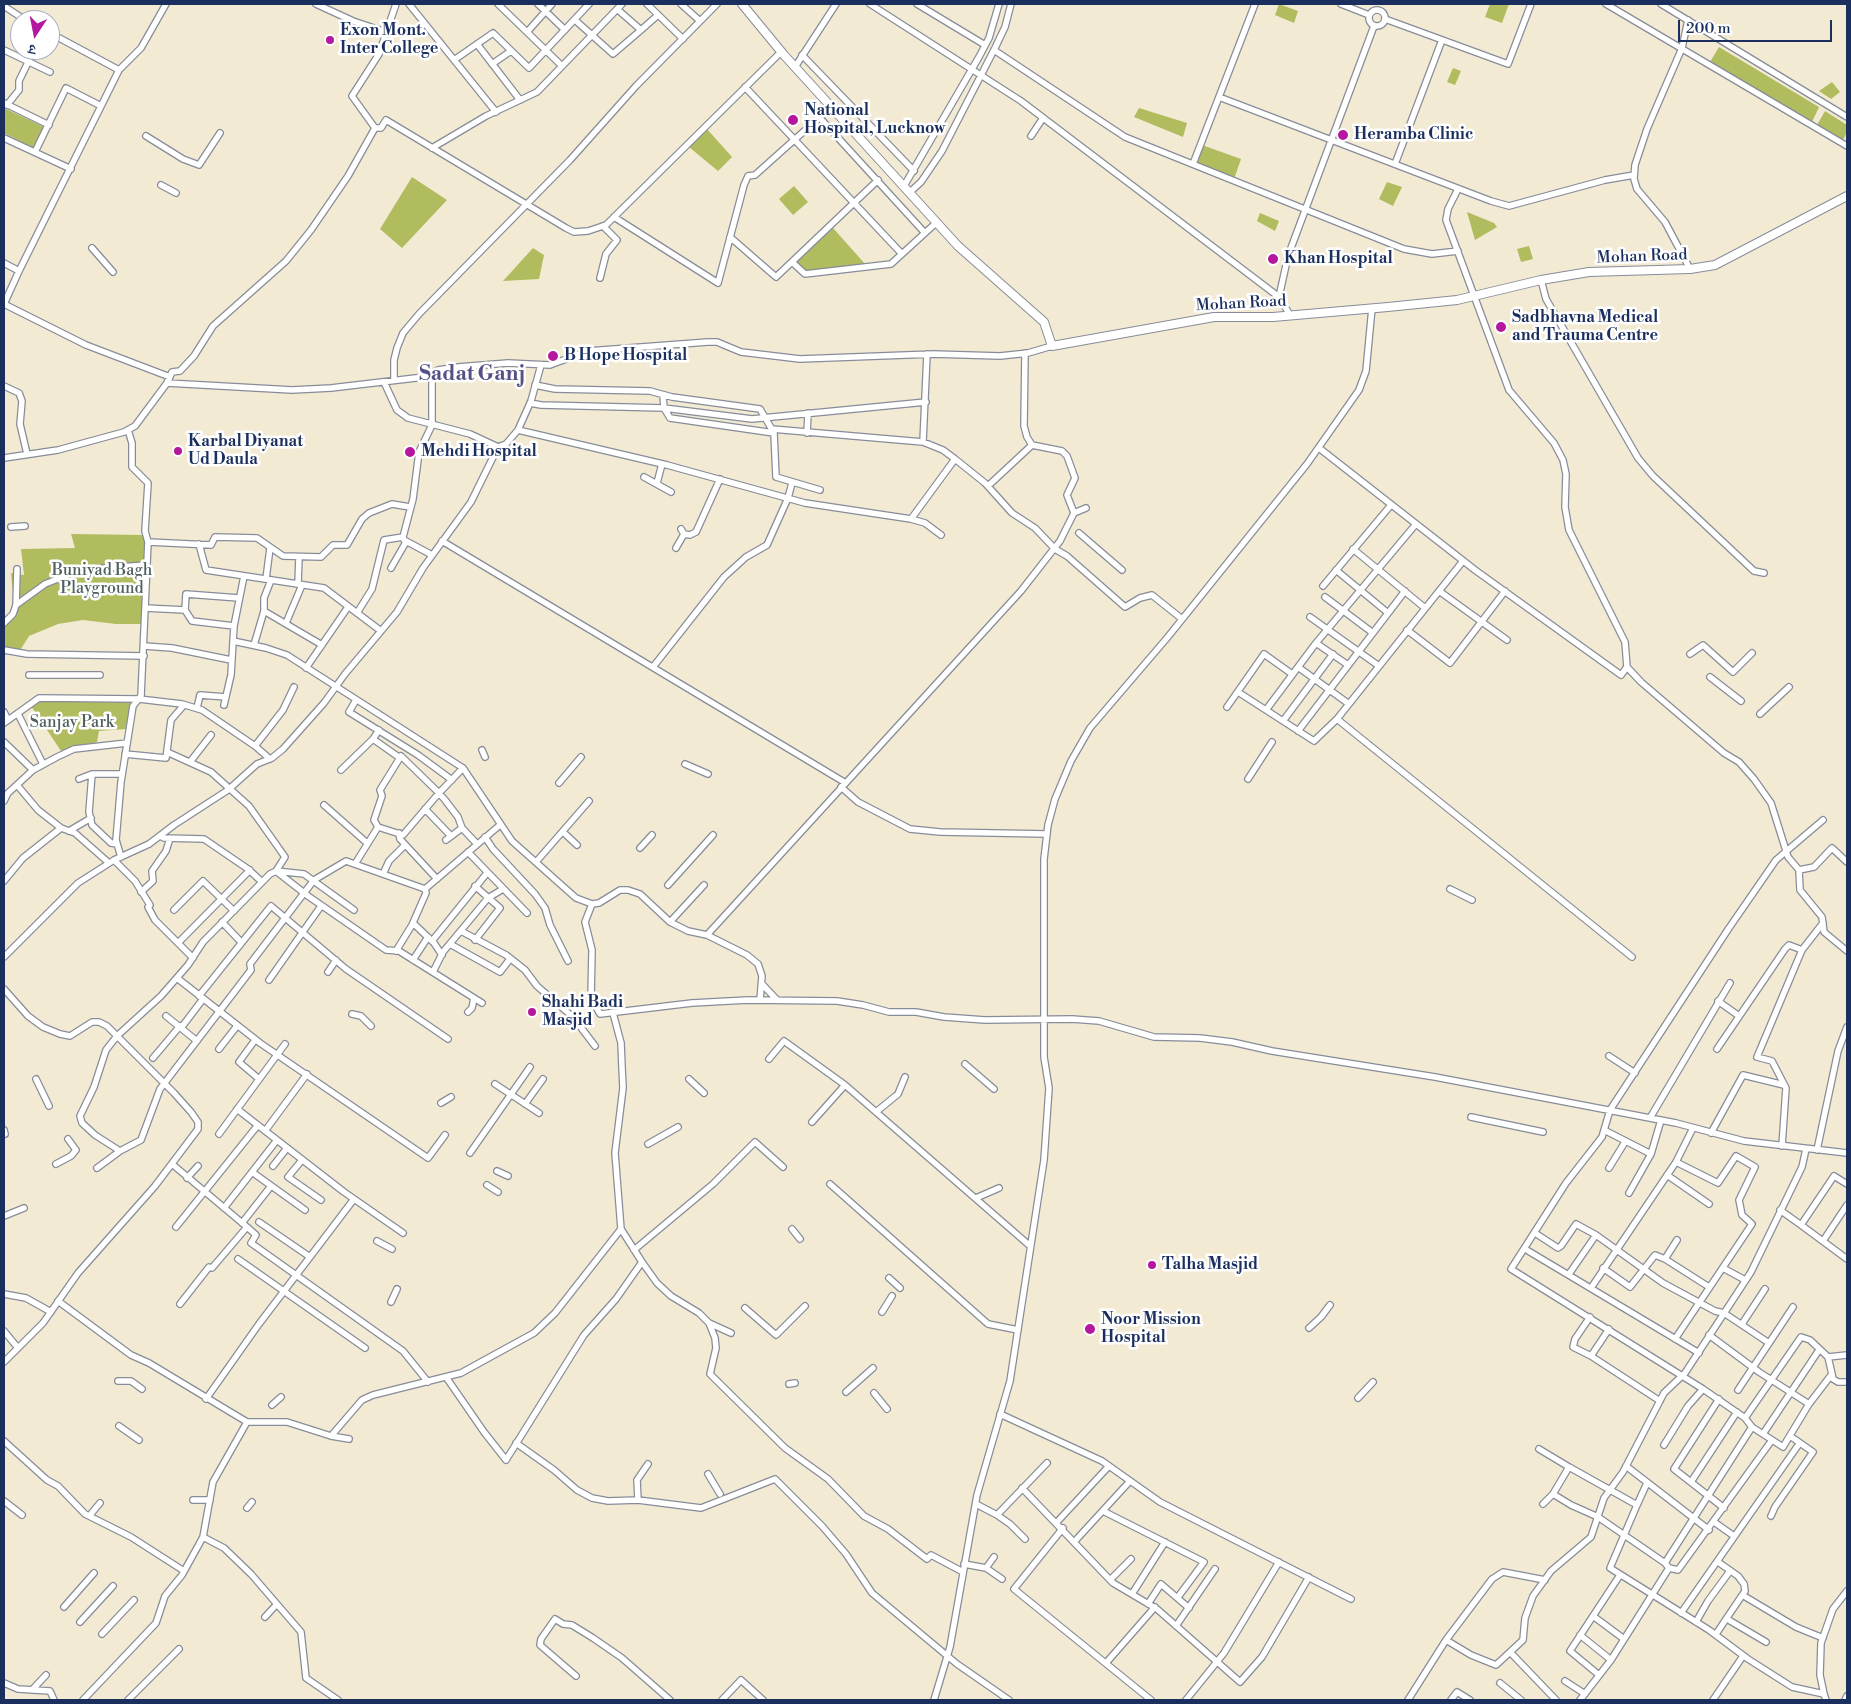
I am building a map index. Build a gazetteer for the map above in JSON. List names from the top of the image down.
{
  "streets": {
    "main road": ["Mohan Road"]
  },
  "districts": ["Sadat Ganj"],
  "parks": ["Buniyad Bagh Playground", "Sanjay Park"],
  "places": [
    "Exon Mont. Inter College",
    "National Hospital, Lucknow",
    "Heramba Clinic",
    "Khan Hospital",
    "Sadbhavna Medical and Trauma Centre",
    "B Hope Hospital",
    "Karbal Diyanat Ud Daula",
    "Mehdi Hospital",
    "Shahi Badi Masjid",
    "Talha Masjid",
    "Noor Mission Hospital"
  ],
  "scale_bar": "200 m",
  "north": "bottom"
}
